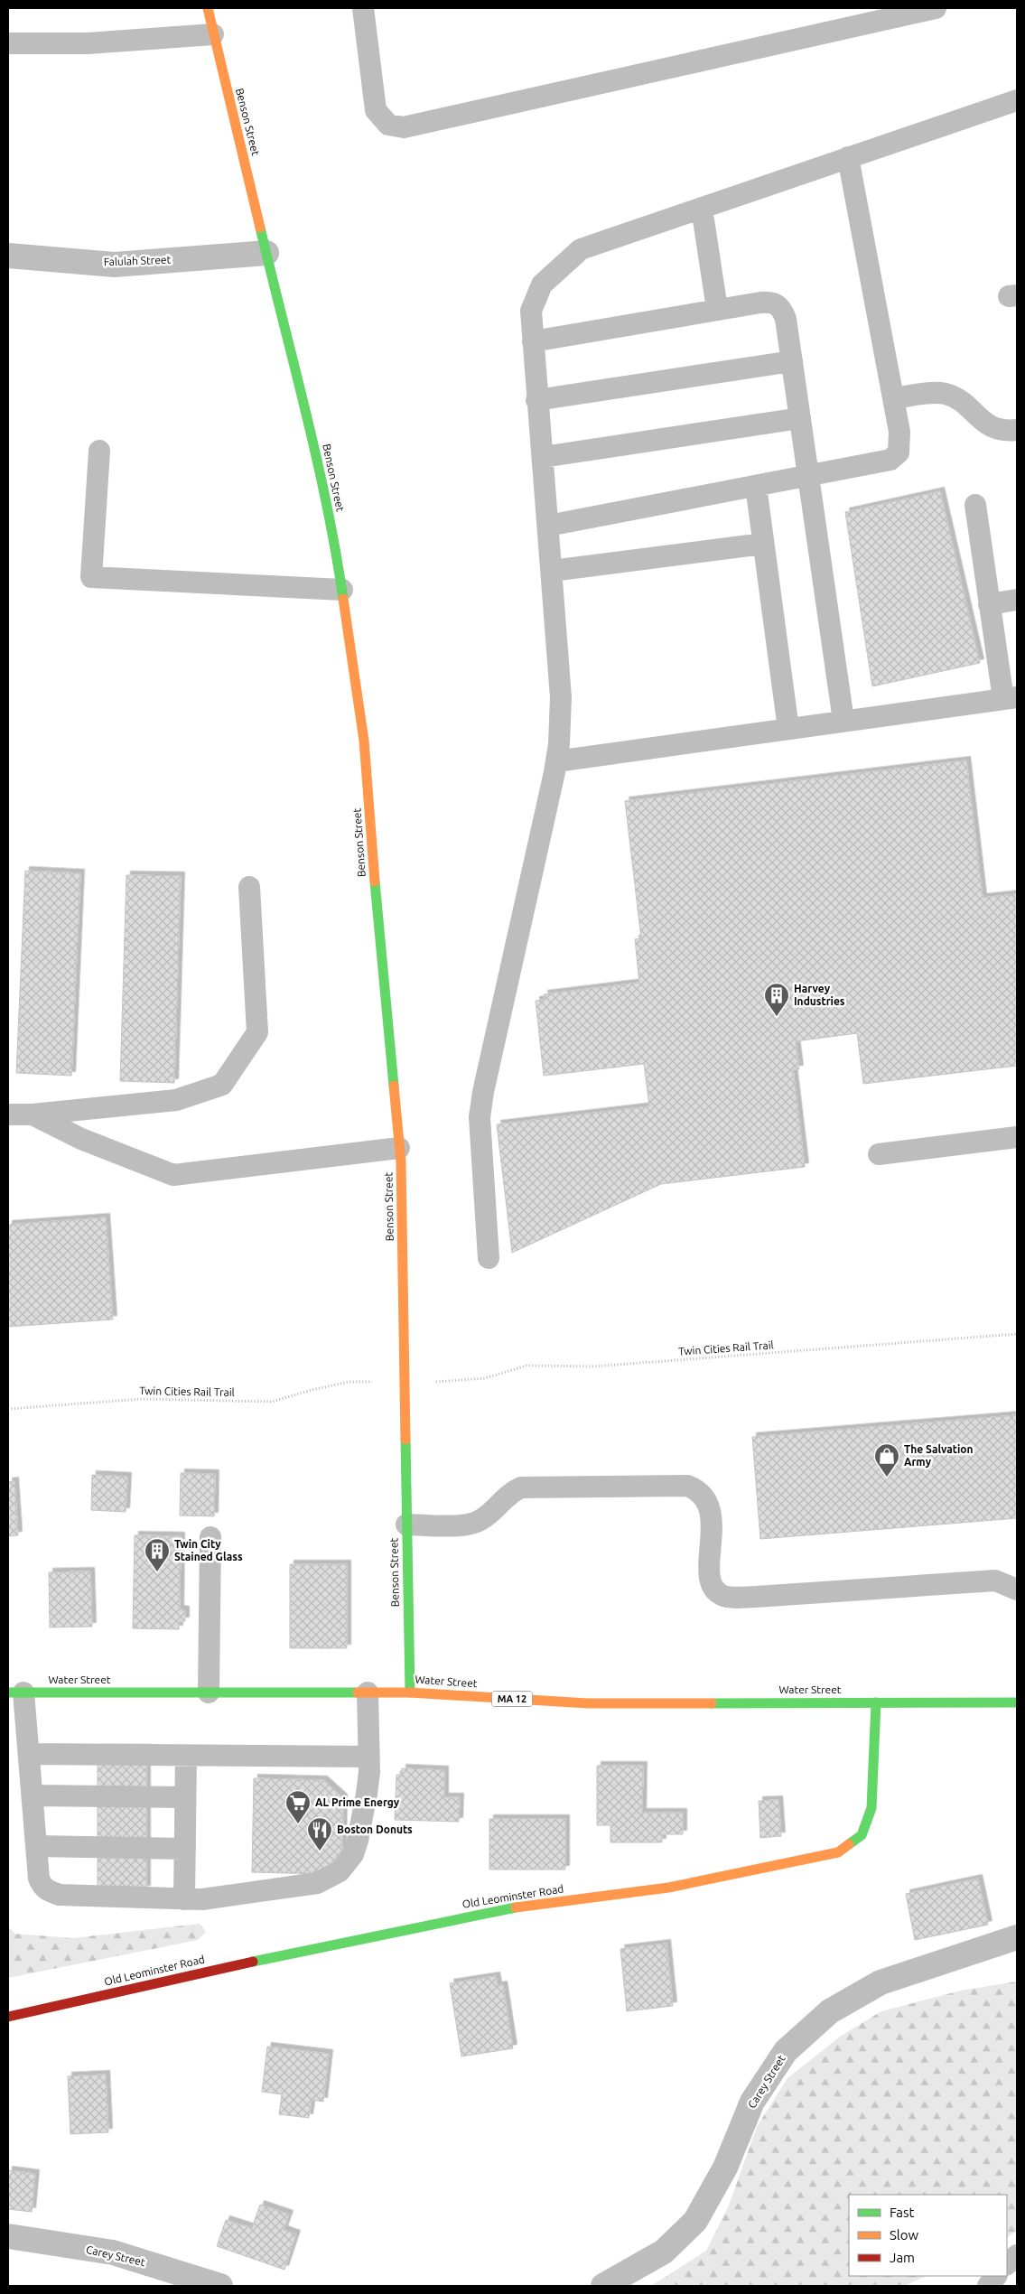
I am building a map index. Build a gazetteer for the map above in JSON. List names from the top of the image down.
{
  "streets": {
    "main road": [
      "Benson Street",
      "Water Street",
      "MA 12",
      "Old Leominster Road"
    ],
    "street": ["Falulah Street", "Carey Street"],
    "path": ["Twin Cities Rail Trail"]
  },
  "crossings": [
    ["Benson Street", "Falulah Street"],
    ["Benson Street", "Water Street"],
    ["Water Street", "Old Leominster Road"]
  ],
  "places": {
    "building": ["Harvey Industries", "Twin City Stained Glass"],
    "shop": ["The Salvation Army"],
    "supermarket": ["AL Prime Energy"],
    "restaurant": ["Boston Donuts"]
  },
  "legend": ["Fast", "Slow", "Jam"]
}
